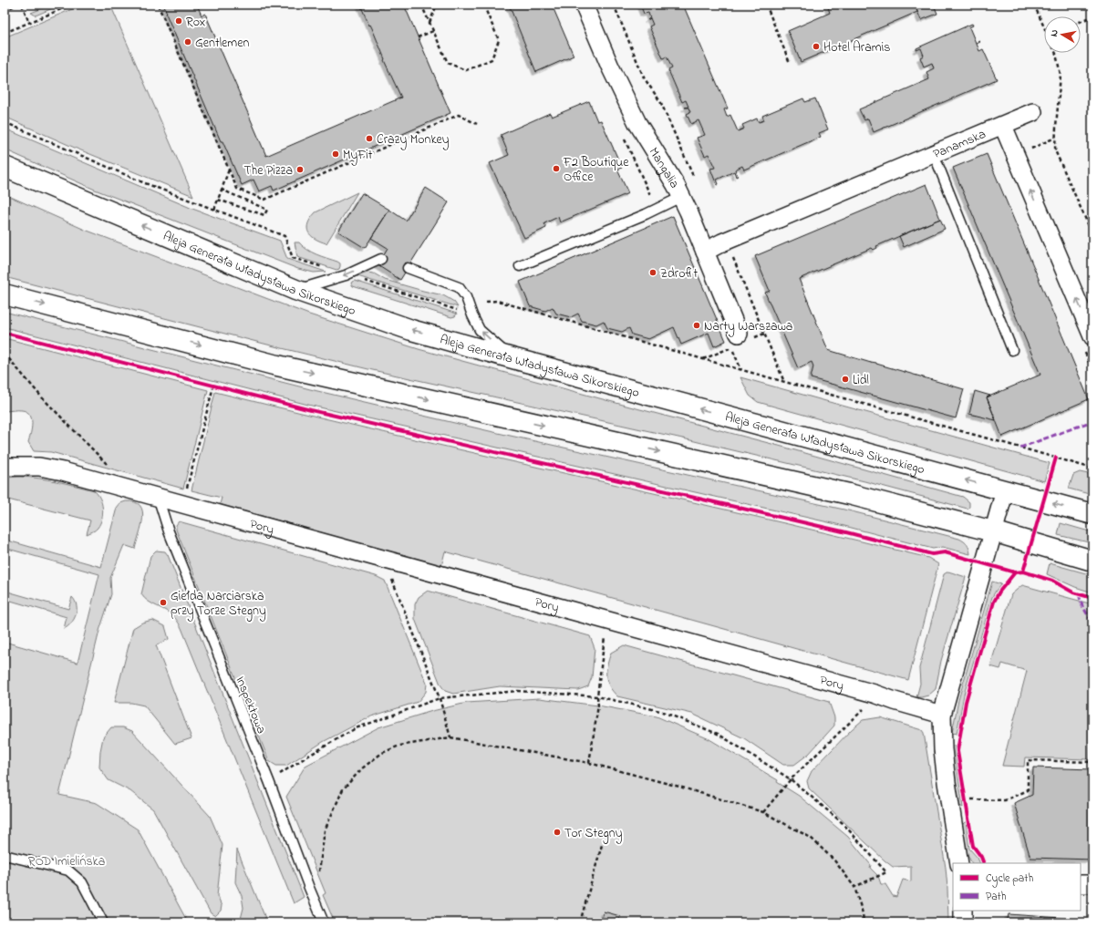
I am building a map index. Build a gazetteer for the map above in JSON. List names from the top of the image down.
{
  "streets": {
    "main road": ["Aleja Generała Władysława Sikorskiego"],
    "street": ["Panamska", "Mangalia", "Pory"],
    "lane": ["Inspektowa"]
  },
  "crossings": [
    ["Panamska", "Mangalia"],
    ["Pory", "Inspektowa"]
  ],
  "parks": ["ROD Imielińska"],
  "places": [
    "Rox",
    "Gentlemen",
    "Hotel Aramis",
    "Crazy Monkey",
    "MyFit",
    "F2 Boutique Office",
    "The Pizza",
    "Zdrofit",
    "Narty Warszawa",
    "Lidl",
    "Giełda Narciarska przy Torze Stegny",
    "Tor Stegny"
  ],
  "legend": ["Cycle path", "Path"],
  "north": "left"
}
